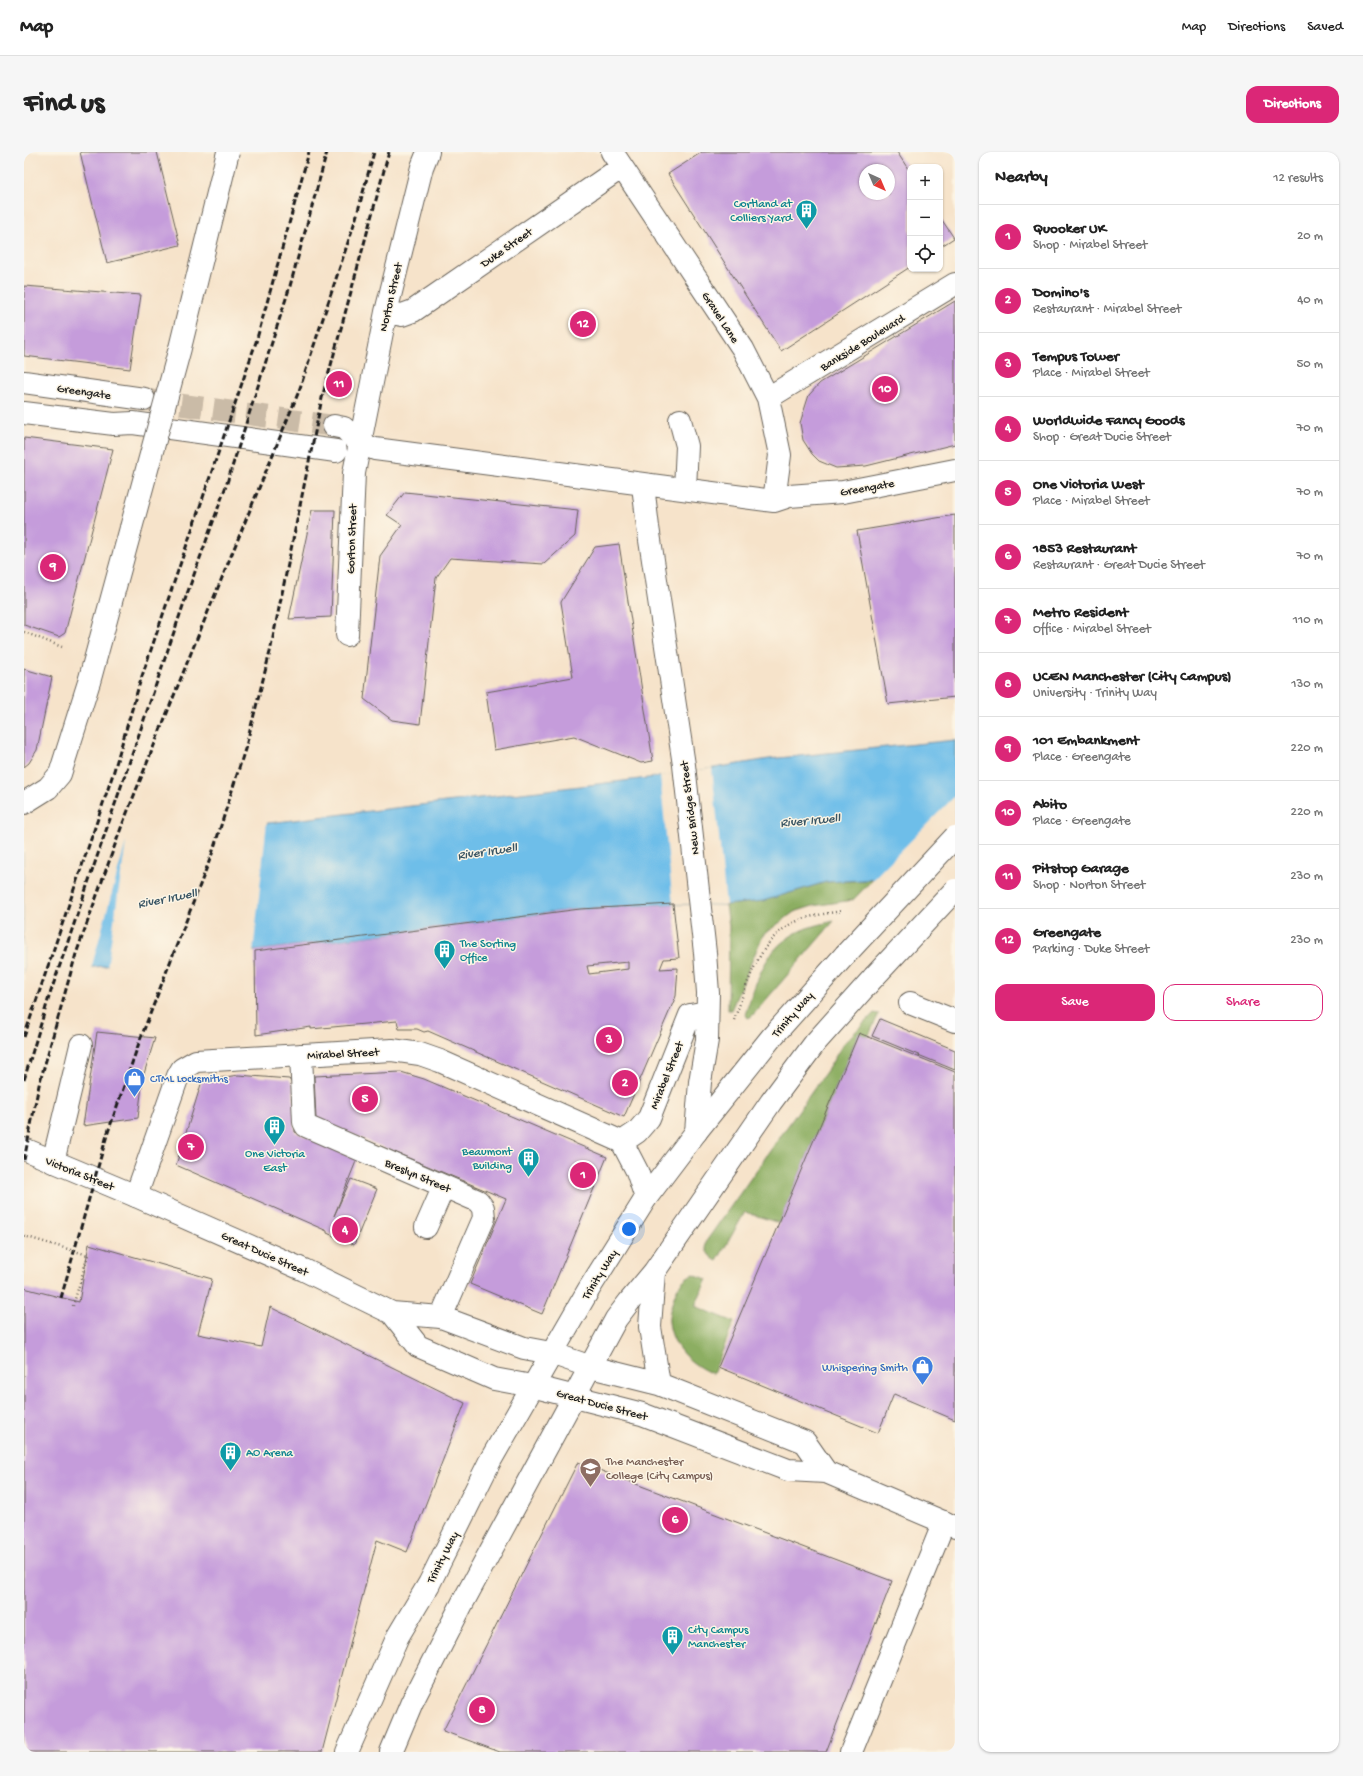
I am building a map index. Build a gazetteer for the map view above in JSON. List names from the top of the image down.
{
  "streets": {
    "main road": [
      "Duke Street",
      "Norton Street",
      "Gravel Lane",
      "Bankside Boulevard",
      "Greengate",
      "Gorton Street",
      "New Bridge Street",
      "Trinity Way",
      "Mirabel Street",
      "Victoria Street",
      "Breslyn Street",
      "Great Ducie Street"
    ]
  },
  "crossings": [
    ["Duke Street", "Norton Street"],
    ["Duke Street", "Gravel Lane"],
    ["Norton Street", "Greengate"],
    ["Norton Street", "Gorton Street"],
    ["Gravel Lane", "Bankside Boulevard"],
    ["Gravel Lane", "Greengate"],
    ["Greengate", "Gorton Street"],
    ["Greengate", "New Bridge Street"],
    ["New Bridge Street", "Trinity Way"],
    ["New Bridge Street", "Mirabel Street"],
    ["Trinity Way", "Great Ducie Street"],
    ["Mirabel Street", "Victoria Street"],
    ["Mirabel Street", "Breslyn Street"],
    ["Mirabel Street", "Great Ducie Street"],
    ["Victoria Street", "Great Ducie Street"],
    ["Breslyn Street", "Great Ducie Street"]
  ],
  "water": ["River Irwell"],
  "places": {
    "building": [
      "Cortland at Colliers Yard",
      "The Sorting Office",
      "One Victoria East",
      "Beaumont Building",
      "AO Arena",
      "City Campus Manchester"
    ],
    "shop": ["CTML Locksmiths", "Whispering Smith"],
    "school or university": ["The Manchester College (City Campus)"]
  },
  "north": "bottom right",
  "page": {
    "header": "Map",
    "nav": ["Map", "Directions", "Saved"],
    "buttons": [
      "Directions",
      ["Save", "Share"]
    ],
    "title": "Find us",
    "heading": ["Nearby", "12 results"],
    "map_buttons": ["+", "−"],
    "list": [
      {
        "mark": "1",
        "name": "Quooker UK",
        "note": "Shop · Mirabel Street",
        "value": "20 m"
      },
      {
        "mark": "2",
        "name": "Domino's",
        "note": "Restaurant · Mirabel Street",
        "value": "40 m"
      },
      {
        "mark": "3",
        "name": "Tempus Tower",
        "note": "Place · Mirabel Street",
        "value": "50 m"
      },
      {
        "mark": "4",
        "name": "Worldwide Fancy Goods",
        "note": "Shop · Great Ducie Street",
        "value": "70 m"
      },
      {
        "mark": "5",
        "name": "One Victoria West",
        "note": "Place · Mirabel Street",
        "value": "70 m"
      },
      {
        "mark": "6",
        "name": "1853 Restaurant",
        "note": "Restaurant · Great Ducie Street",
        "value": "70 m"
      },
      {
        "mark": "7",
        "name": "Metro Resident",
        "note": "Office · Mirabel Street",
        "value": "110 m"
      },
      {
        "mark": "8",
        "name": "UCEN Manchester (City Campus)",
        "note": "University · Trinity Way",
        "value": "130 m"
      },
      {
        "mark": "9",
        "name": "101 Embankment",
        "note": "Place · Greengate",
        "value": "220 m"
      },
      {
        "mark": "10",
        "name": "Abito",
        "note": "Place · Greengate",
        "value": "220 m"
      },
      {
        "mark": "11",
        "name": "Pitstop Garage",
        "note": "Shop · Norton Street",
        "value": "230 m"
      },
      {
        "mark": "12",
        "name": "Greengate",
        "note": "Parking · Duke Street",
        "value": "230 m"
      }
    ],
    "pins": [
      "12",
      "11",
      "10",
      "9",
      "3",
      "2",
      "5",
      "7",
      "1",
      "4",
      "6",
      "8"
    ]
  }
}
